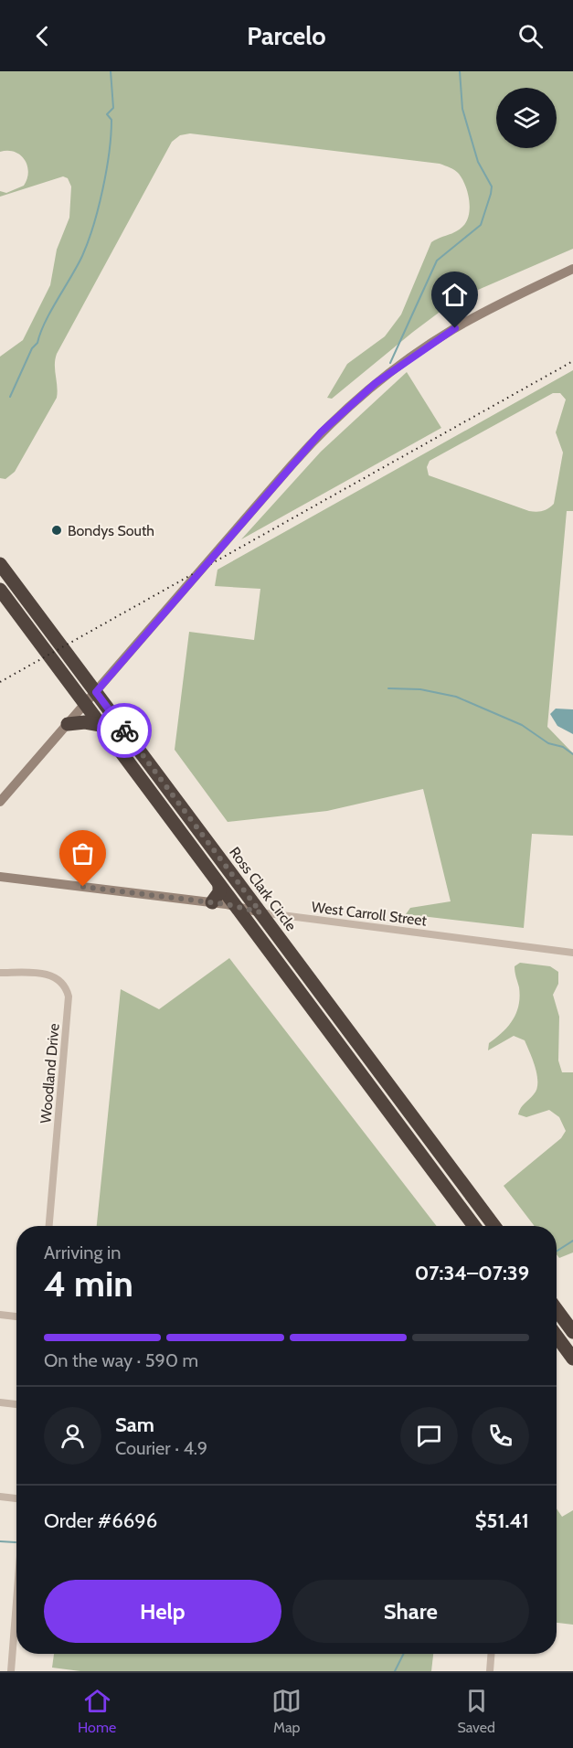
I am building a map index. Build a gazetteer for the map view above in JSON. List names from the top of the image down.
{
  "streets": {
    "highway": ["Ross Clark Circle"],
    "street": ["West Carroll Street", "Woodland Drive"]
  },
  "crossings": [
    ["Ross Clark Circle", "West Carroll Street"]
  ],
  "places": ["Bondys South"],
  "page": {
    "header": "Parcelo",
    "heading": ["4 min", "Arriving in", "07:34–07:39"],
    "panel": [
      "Sam",
      "Courier · 4.9",
      "Order #6696",
      "$51.41"
    ],
    "bar": "On the way · 590 m",
    "buttons": ["Help", "Share"],
    "tabs": ["Home", "Map", "Saved"]
  }
}
